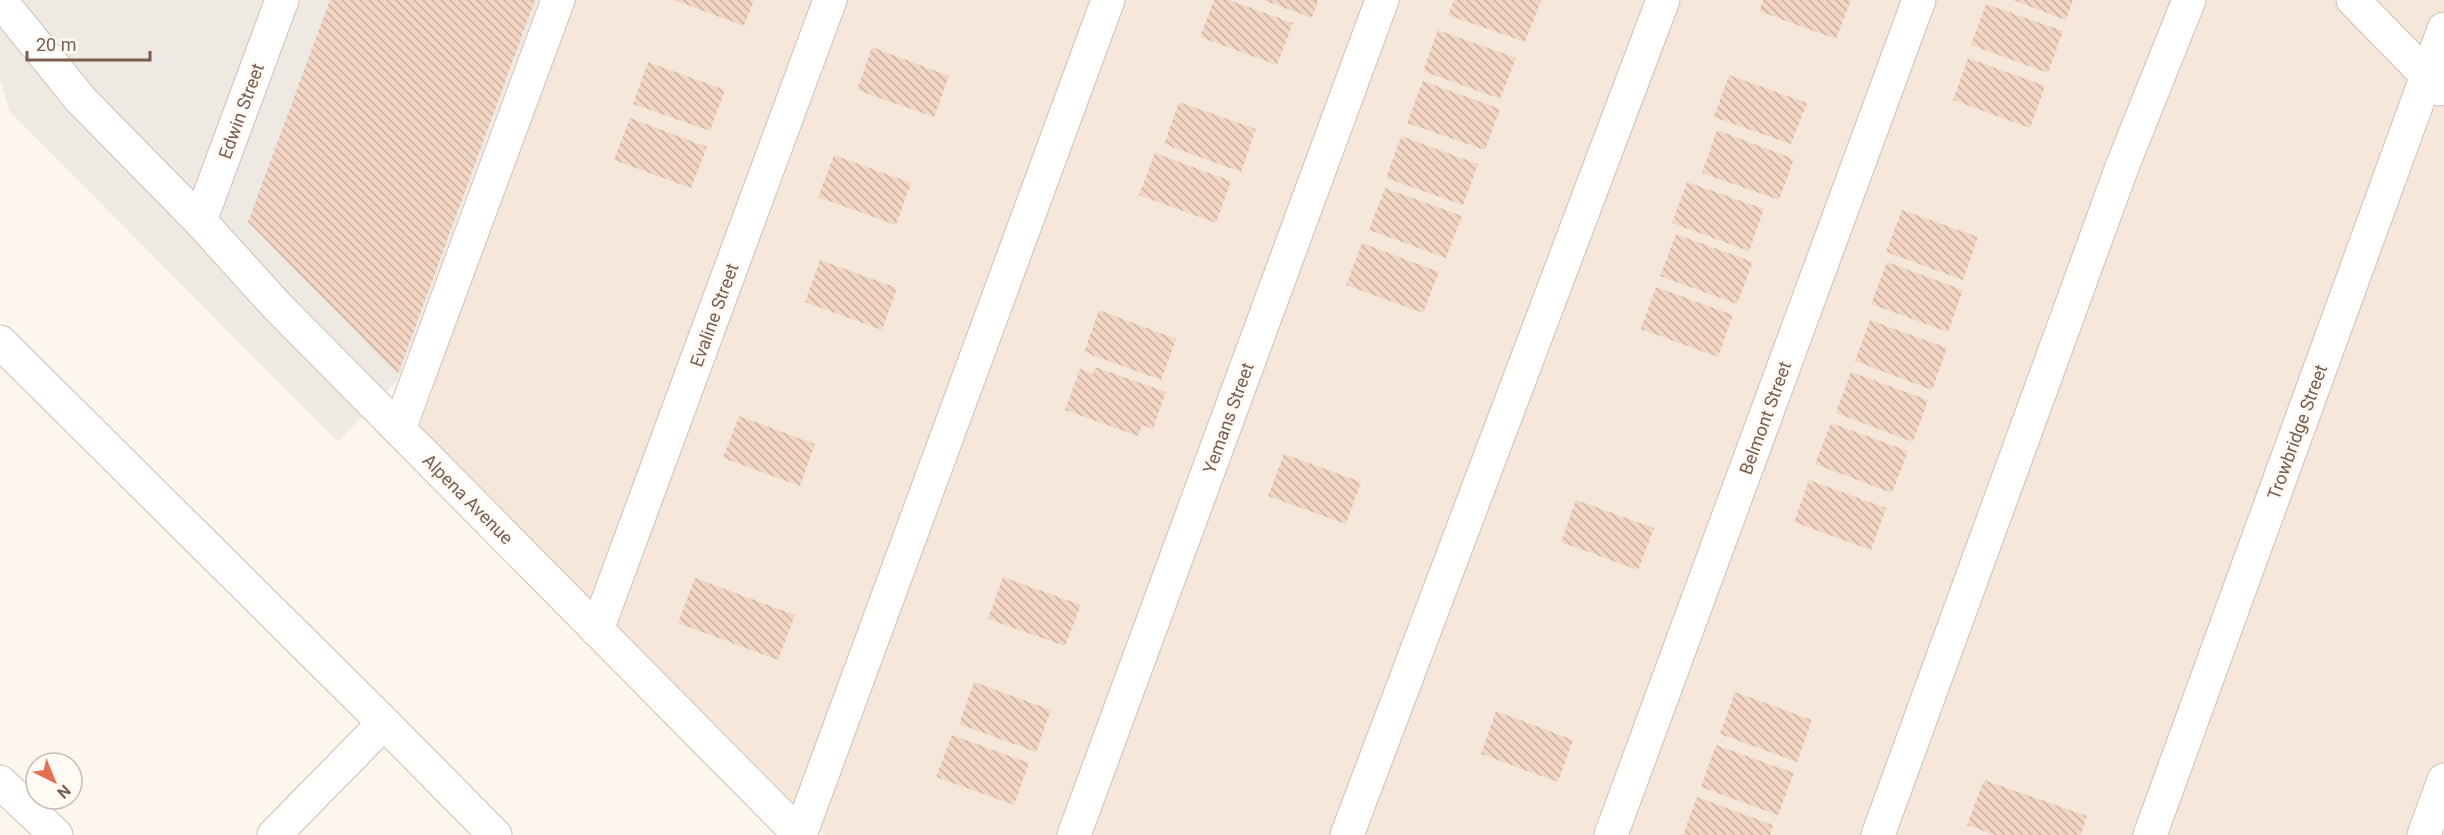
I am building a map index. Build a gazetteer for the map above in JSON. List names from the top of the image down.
{
  "streets": {
    "street": [
      "Edwin Street",
      "Evaline Street",
      "Yemans Street",
      "Belmont Street",
      "Trowbridge Street",
      "Alpena Avenue"
    ]
  },
  "crossings": [
    ["Edwin Street", "Alpena Avenue"],
    ["Evaline Street", "Alpena Avenue"]
  ],
  "scale_bar": "20 m",
  "north": "bottom right"
}
